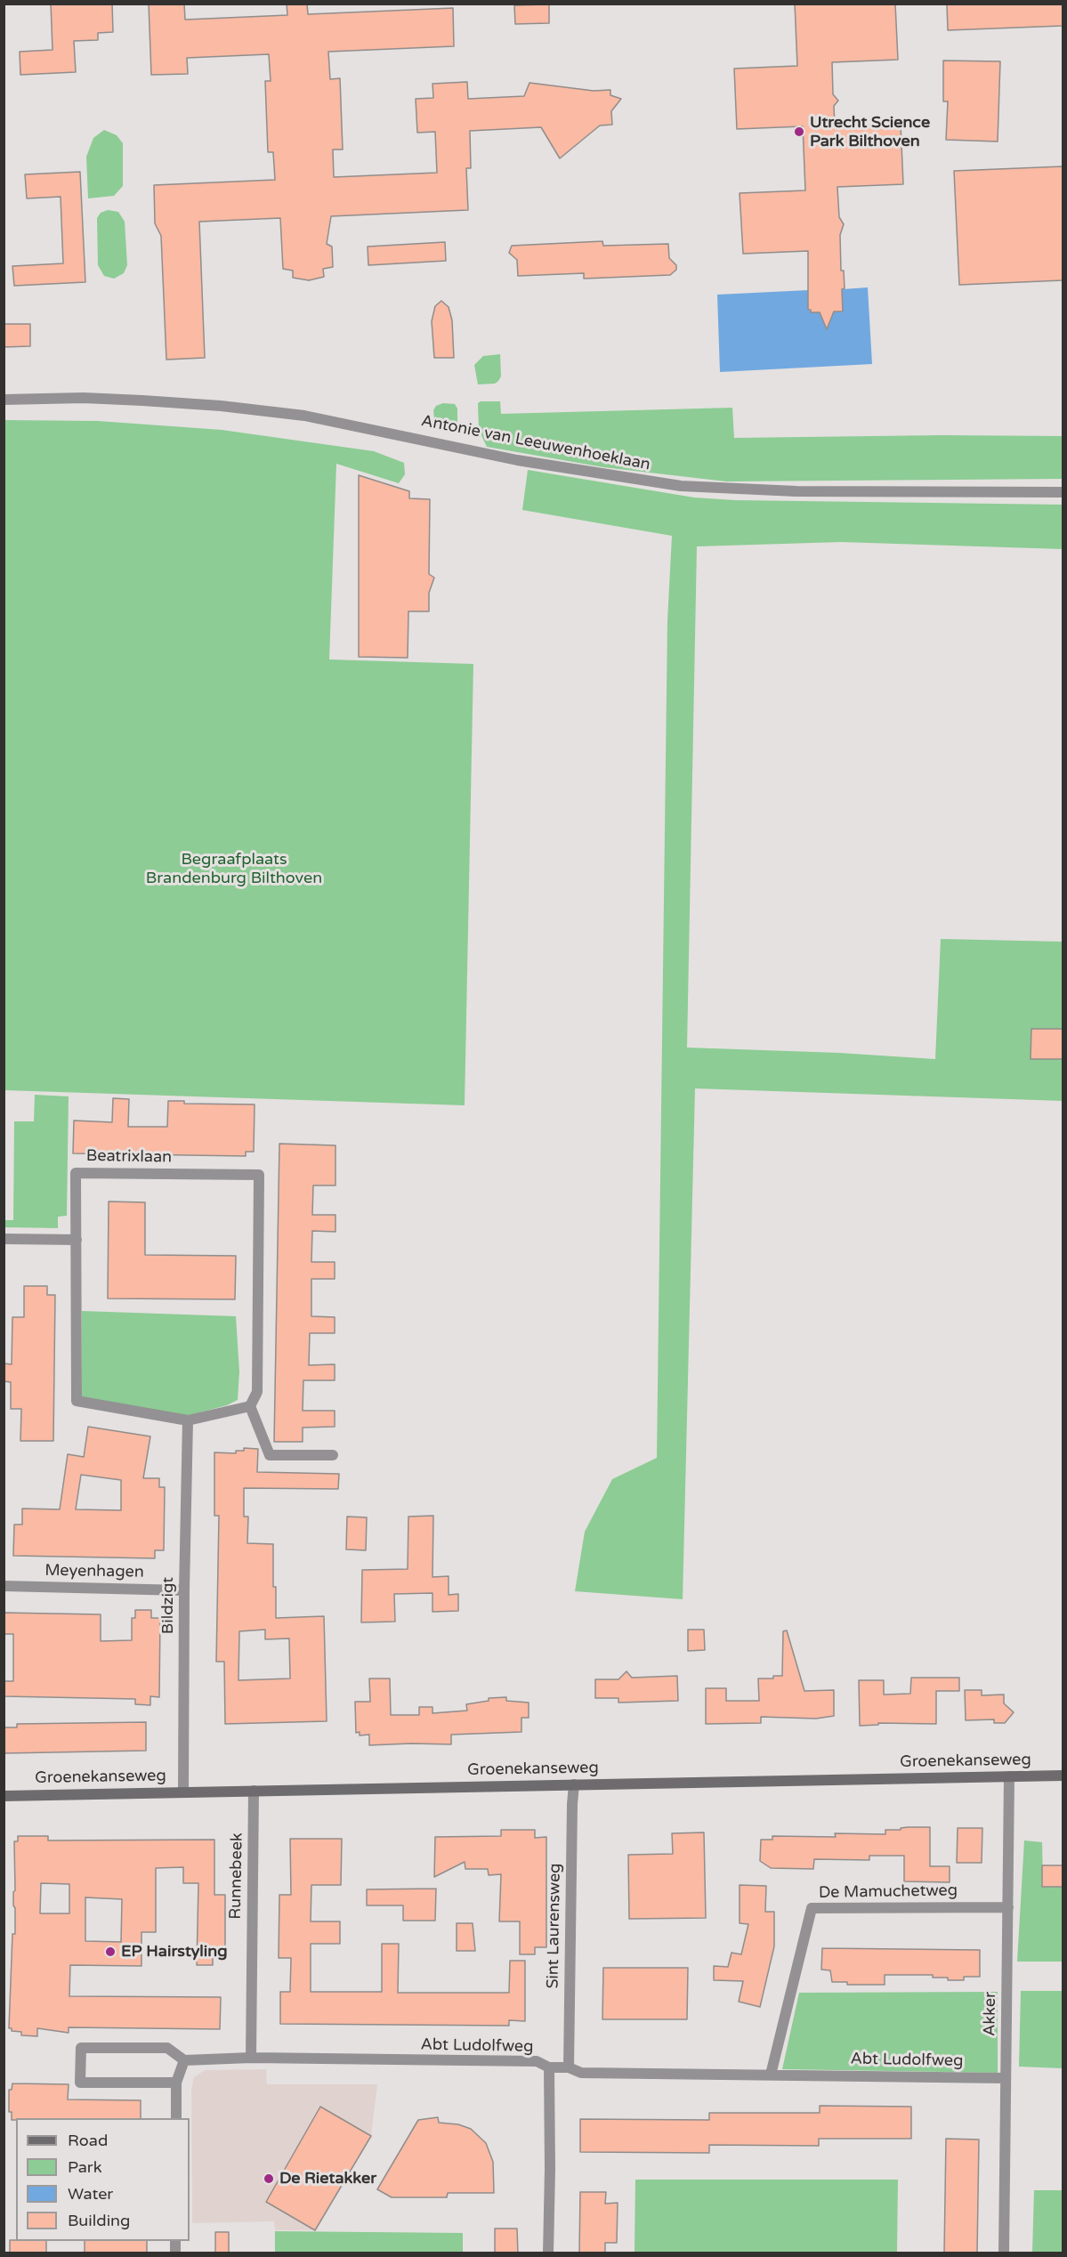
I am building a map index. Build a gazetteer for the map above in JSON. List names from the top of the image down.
{
  "streets": {
    "main road": ["Groenekanseweg"],
    "street": [
      "Antonie van Leeuwenhoeklaan",
      "Beatrixlaan",
      "Meyenhagen",
      "Bildzigt",
      "Runnebeek",
      "De Mamuchetweg",
      "Sint Laurensweg",
      "Akker",
      "Abt Ludolfweg"
    ]
  },
  "crossings": [
    ["Beatrixlaan", "Bildzigt"],
    ["Meyenhagen", "Bildzigt"],
    ["Bildzigt", "Groenekanseweg"],
    ["Groenekanseweg", "Runnebeek"],
    ["Groenekanseweg", "Sint Laurensweg"],
    ["Groenekanseweg", "Akker"],
    ["Runnebeek", "Abt Ludolfweg"],
    ["De Mamuchetweg", "Akker"],
    ["De Mamuchetweg", "Abt Ludolfweg"],
    ["Sint Laurensweg", "Abt Ludolfweg"],
    ["Akker", "Abt Ludolfweg"]
  ],
  "parks": ["Begraafplaats Brandenburg Bilthoven"],
  "places": ["Utrecht Science Park Bilthoven", "EP Hairstyling", "De Rietakker"],
  "legend": [
    "Road",
    "Park",
    "Water",
    "Building"
  ]
}
